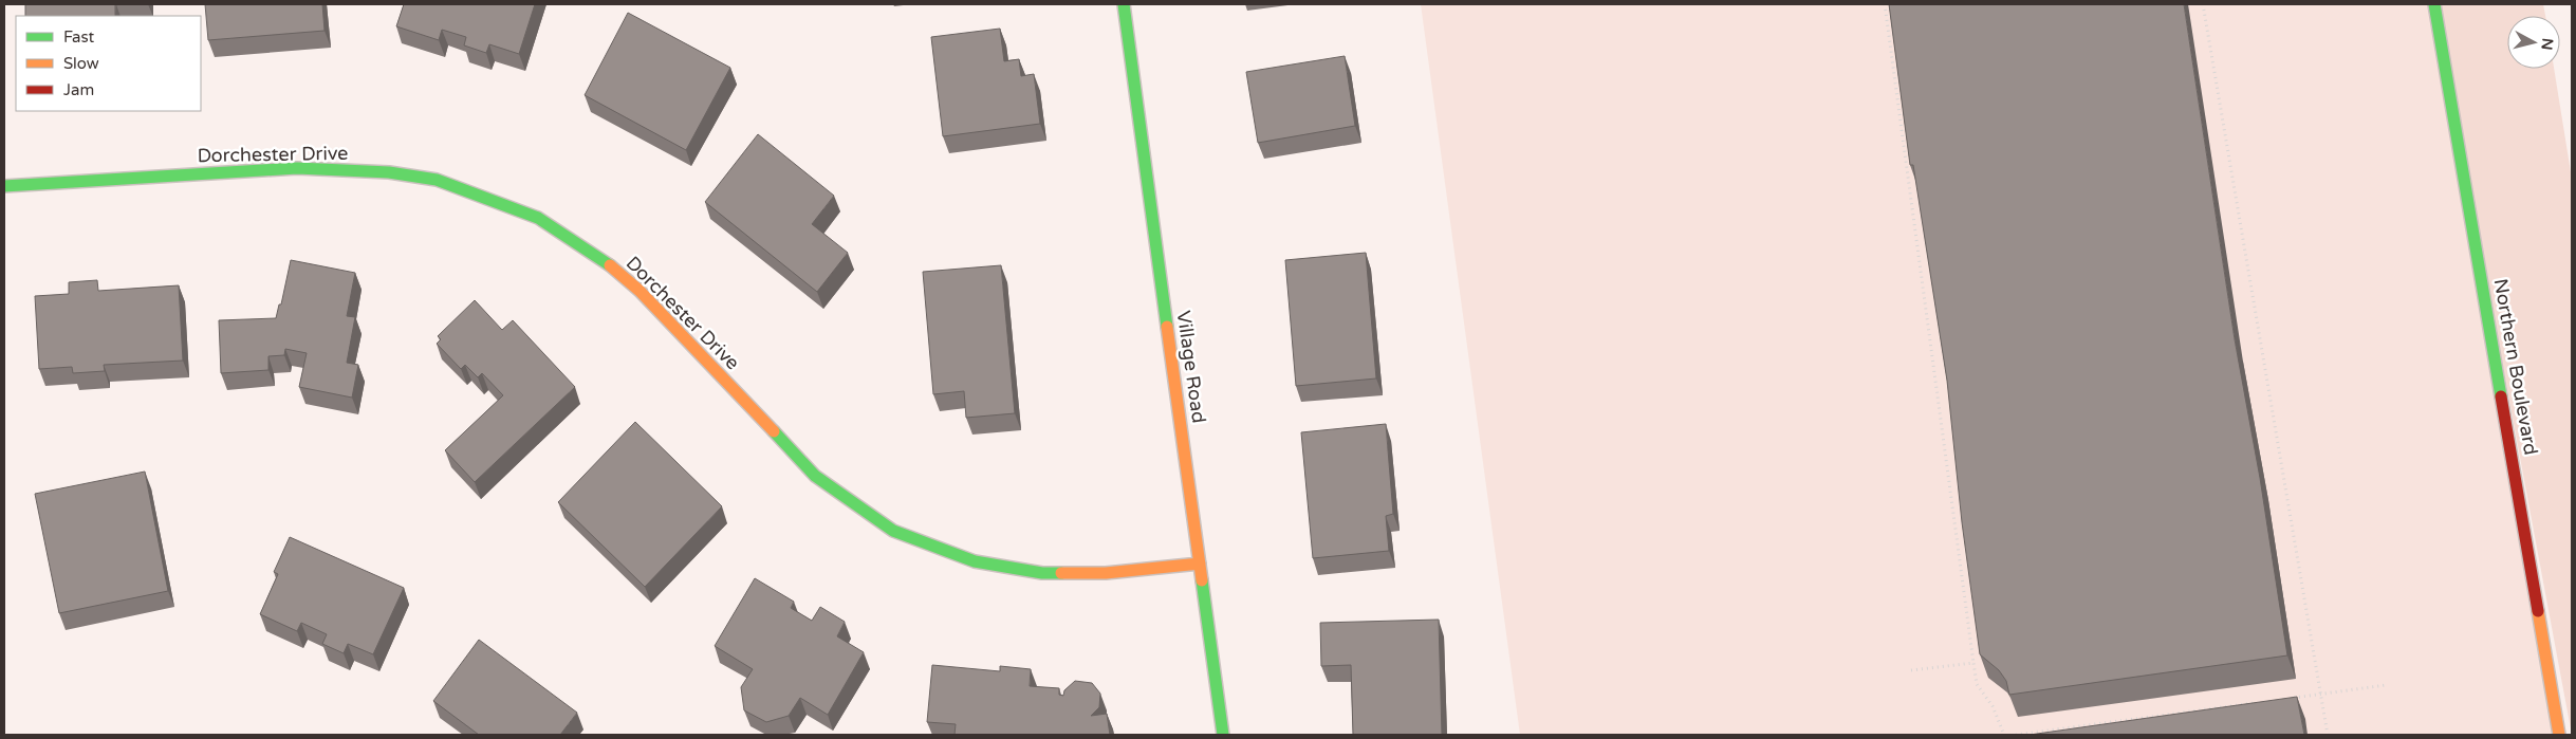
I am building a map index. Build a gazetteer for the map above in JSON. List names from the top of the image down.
{
  "streets": {
    "street": ["Dorchester Drive", "Village Road", "Northern Boulevard"]
  },
  "crossings": [
    ["Dorchester Drive", "Village Road"]
  ],
  "legend": ["Fast", "Slow", "Jam"],
  "north": "right"
}
